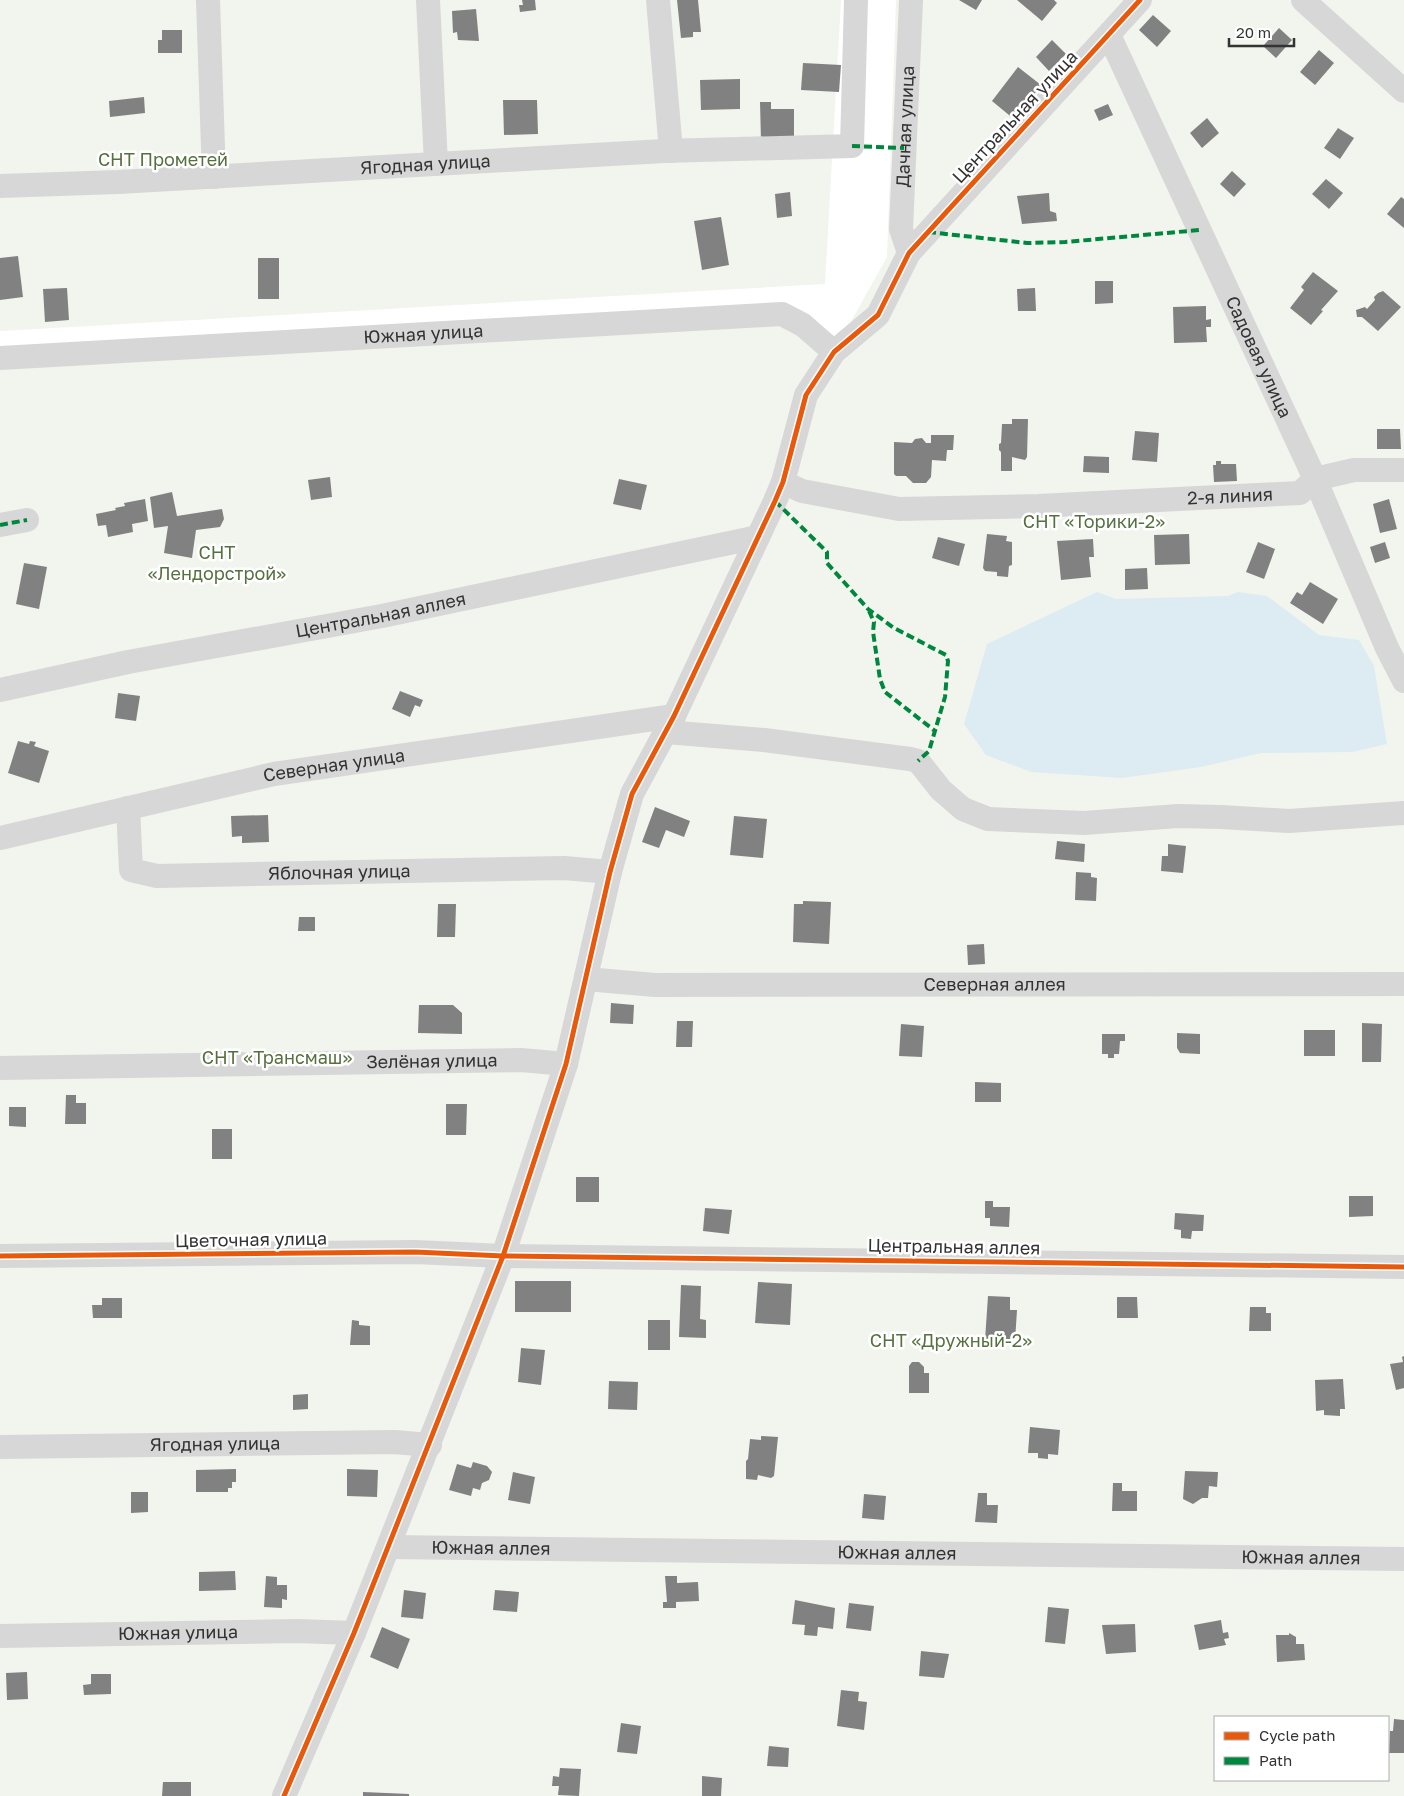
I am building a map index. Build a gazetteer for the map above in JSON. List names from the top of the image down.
{
  "streets": {
    "street": [
      "Центральная улица",
      "Дачная улица",
      "Ягодная улица",
      "Южная улица",
      "Садовая улица",
      "2-я линия",
      "Центральная аллея",
      "Северная улица",
      "Яблочная улица",
      "Северная аллея",
      "Зелёная улица",
      "Цветочная улица",
      "Южная аллея"
    ]
  },
  "crossings": [
    ["Центральная улица", "Дачная улица"],
    ["Центральная улица", "Ягодная улица"],
    ["Центральная улица", "Южная улица"],
    ["Центральная улица", "Садовая улица"],
    ["Центральная улица", "2-я линия"],
    ["Центральная улица", "Центральная аллея"],
    ["Центральная улица", "Северная улица"],
    ["Центральная улица", "Яблочная улица"],
    ["Центральная улица", "Северная аллея"],
    ["Центральная улица", "Зелёная улица"],
    ["Центральная улица", "Цветочная улица"],
    ["Центральная улица", "Южная аллея"],
    ["Садовая улица", "2-я линия"],
    ["Центральная аллея", "Цветочная улица"],
    ["Северная улица", "Яблочная улица"]
  ],
  "parks": [
    "СНТ Прометей",
    "СНТ «Торики-2»",
    "СНТ «Лендорстрой»",
    "СНТ «Трансмаш»",
    "СНТ «Дружный-2»"
  ],
  "legend": ["Cycle path", "Path"],
  "scale_bar": "20 m"
}
